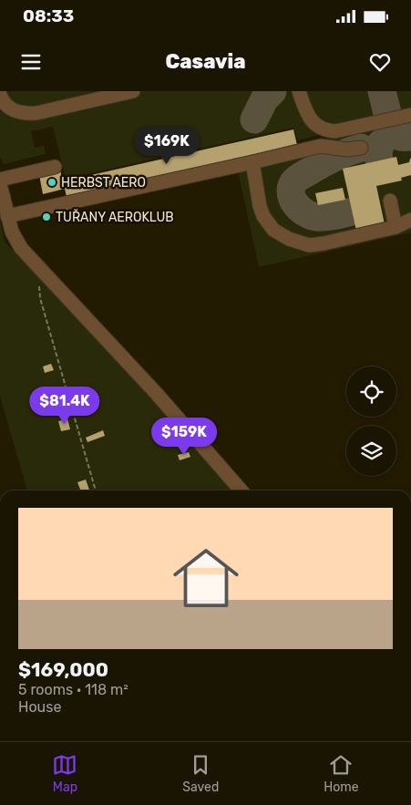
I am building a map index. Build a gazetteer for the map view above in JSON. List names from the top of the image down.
{
  "places": ["HERBST AERO", "TUŘANY AEROKLUB"],
  "page": {
    "status": "08:33",
    "header": "Casavia",
    "price": ["$169K", "$81.4K", "$159K"],
    "list": [
      {
        "name": "$169,000",
        "note": "5 rooms · 118 m² · House"
      }
    ],
    "tabs": ["Map", "Saved", "Home"]
  }
}
